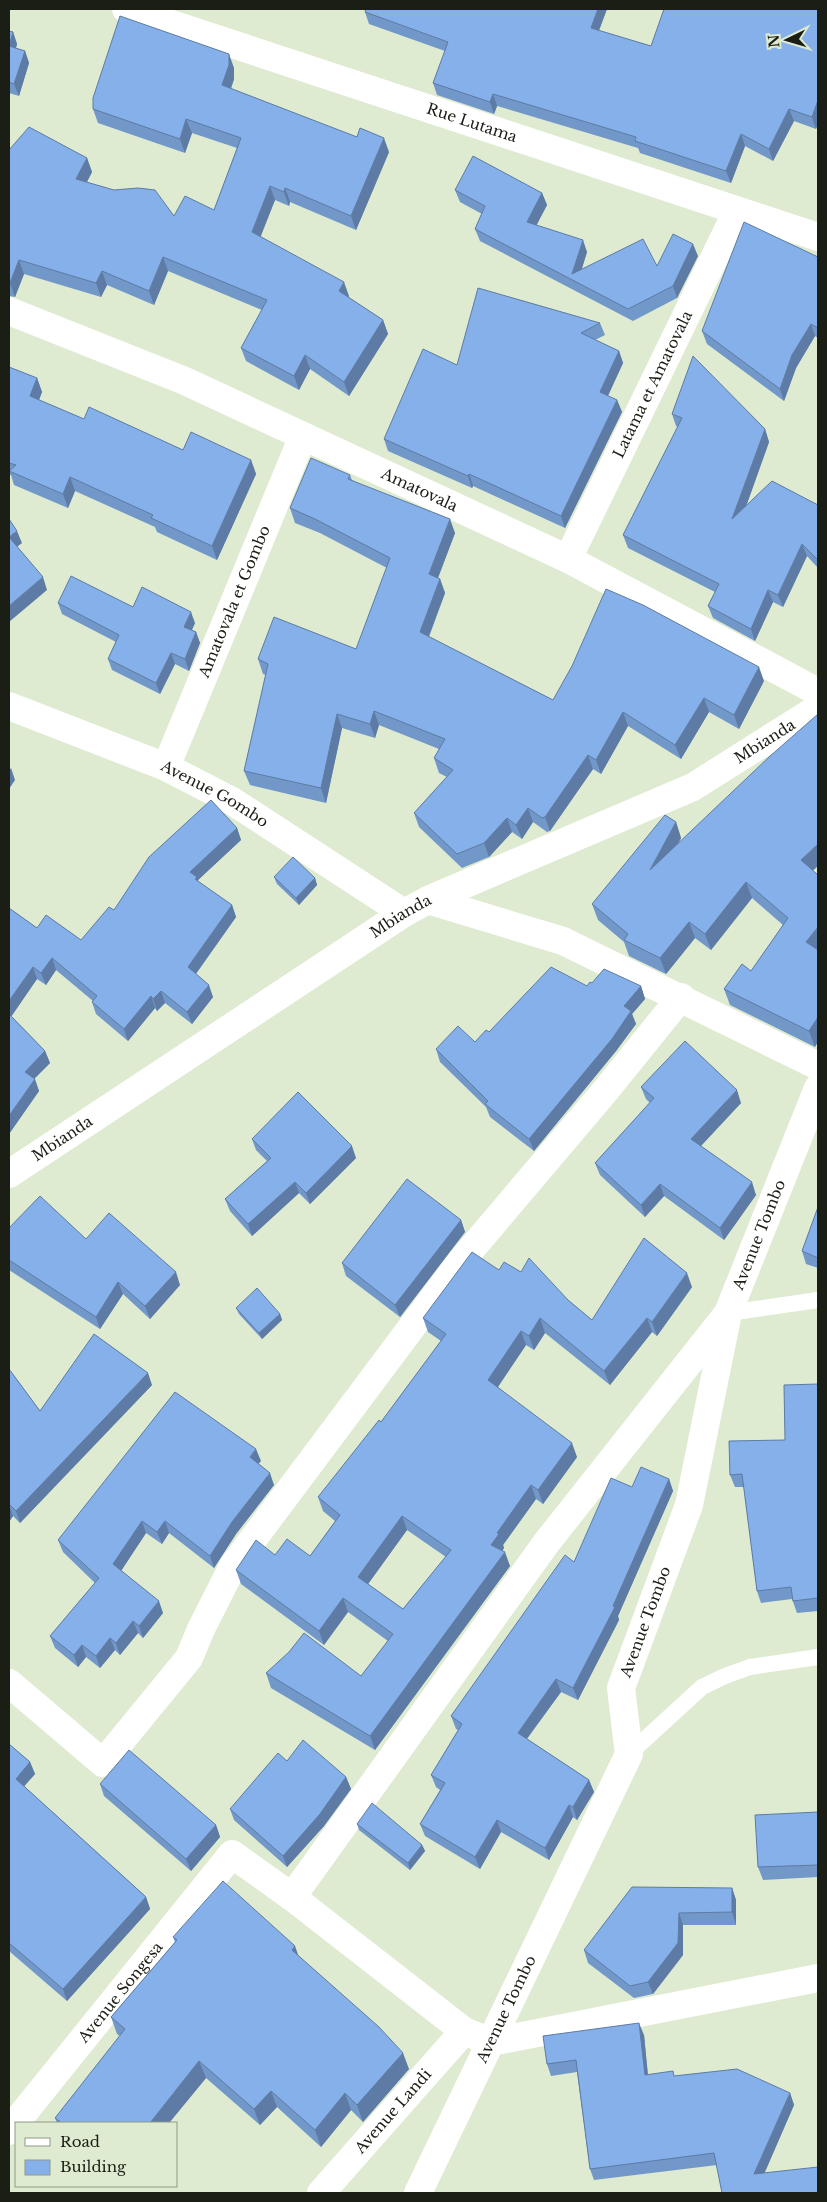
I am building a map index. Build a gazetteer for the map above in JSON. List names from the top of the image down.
{
  "streets": {
    "street": [
      "Rue Lutama",
      "Latama et Amatovala",
      "Amatovala",
      "Amatovala et Gombo",
      "Mbianda",
      "Avenue Gombo",
      "Avenue Tombo",
      "Avenue Songesa",
      "Avenue Landi"
    ]
  },
  "crossings": [
    ["Rue Lutama", "Latama et Amatovala"],
    ["Latama et Amatovala", "Amatovala"],
    ["Amatovala", "Amatovala et Gombo"],
    ["Amatovala et Gombo", "Avenue Gombo"],
    ["Mbianda", "Avenue Gombo"]
  ],
  "legend": ["Road", "Building"],
  "north": "left"
}
